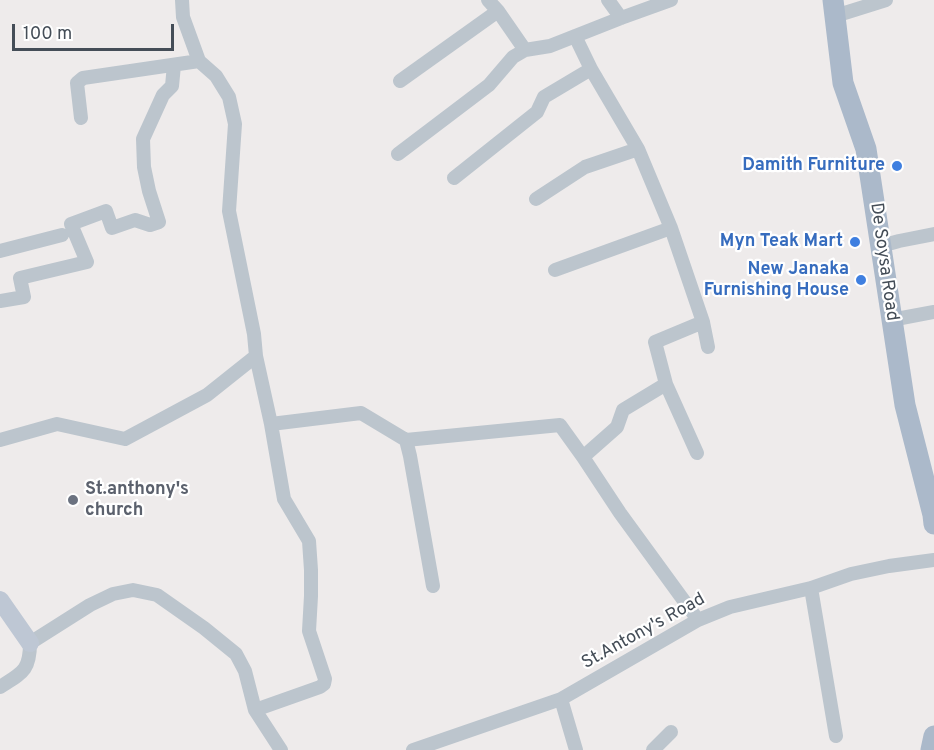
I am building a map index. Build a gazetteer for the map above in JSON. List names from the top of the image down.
{
  "streets": {
    "main road": ["De Soysa Road"],
    "street": ["St.Antony's Road"]
  },
  "places": [
    "Damith Furniture",
    "Myn Teak Mart",
    "New Janaka Furnishing House",
    "St.anthony's church"
  ],
  "scale_bar": "100 m"
}
